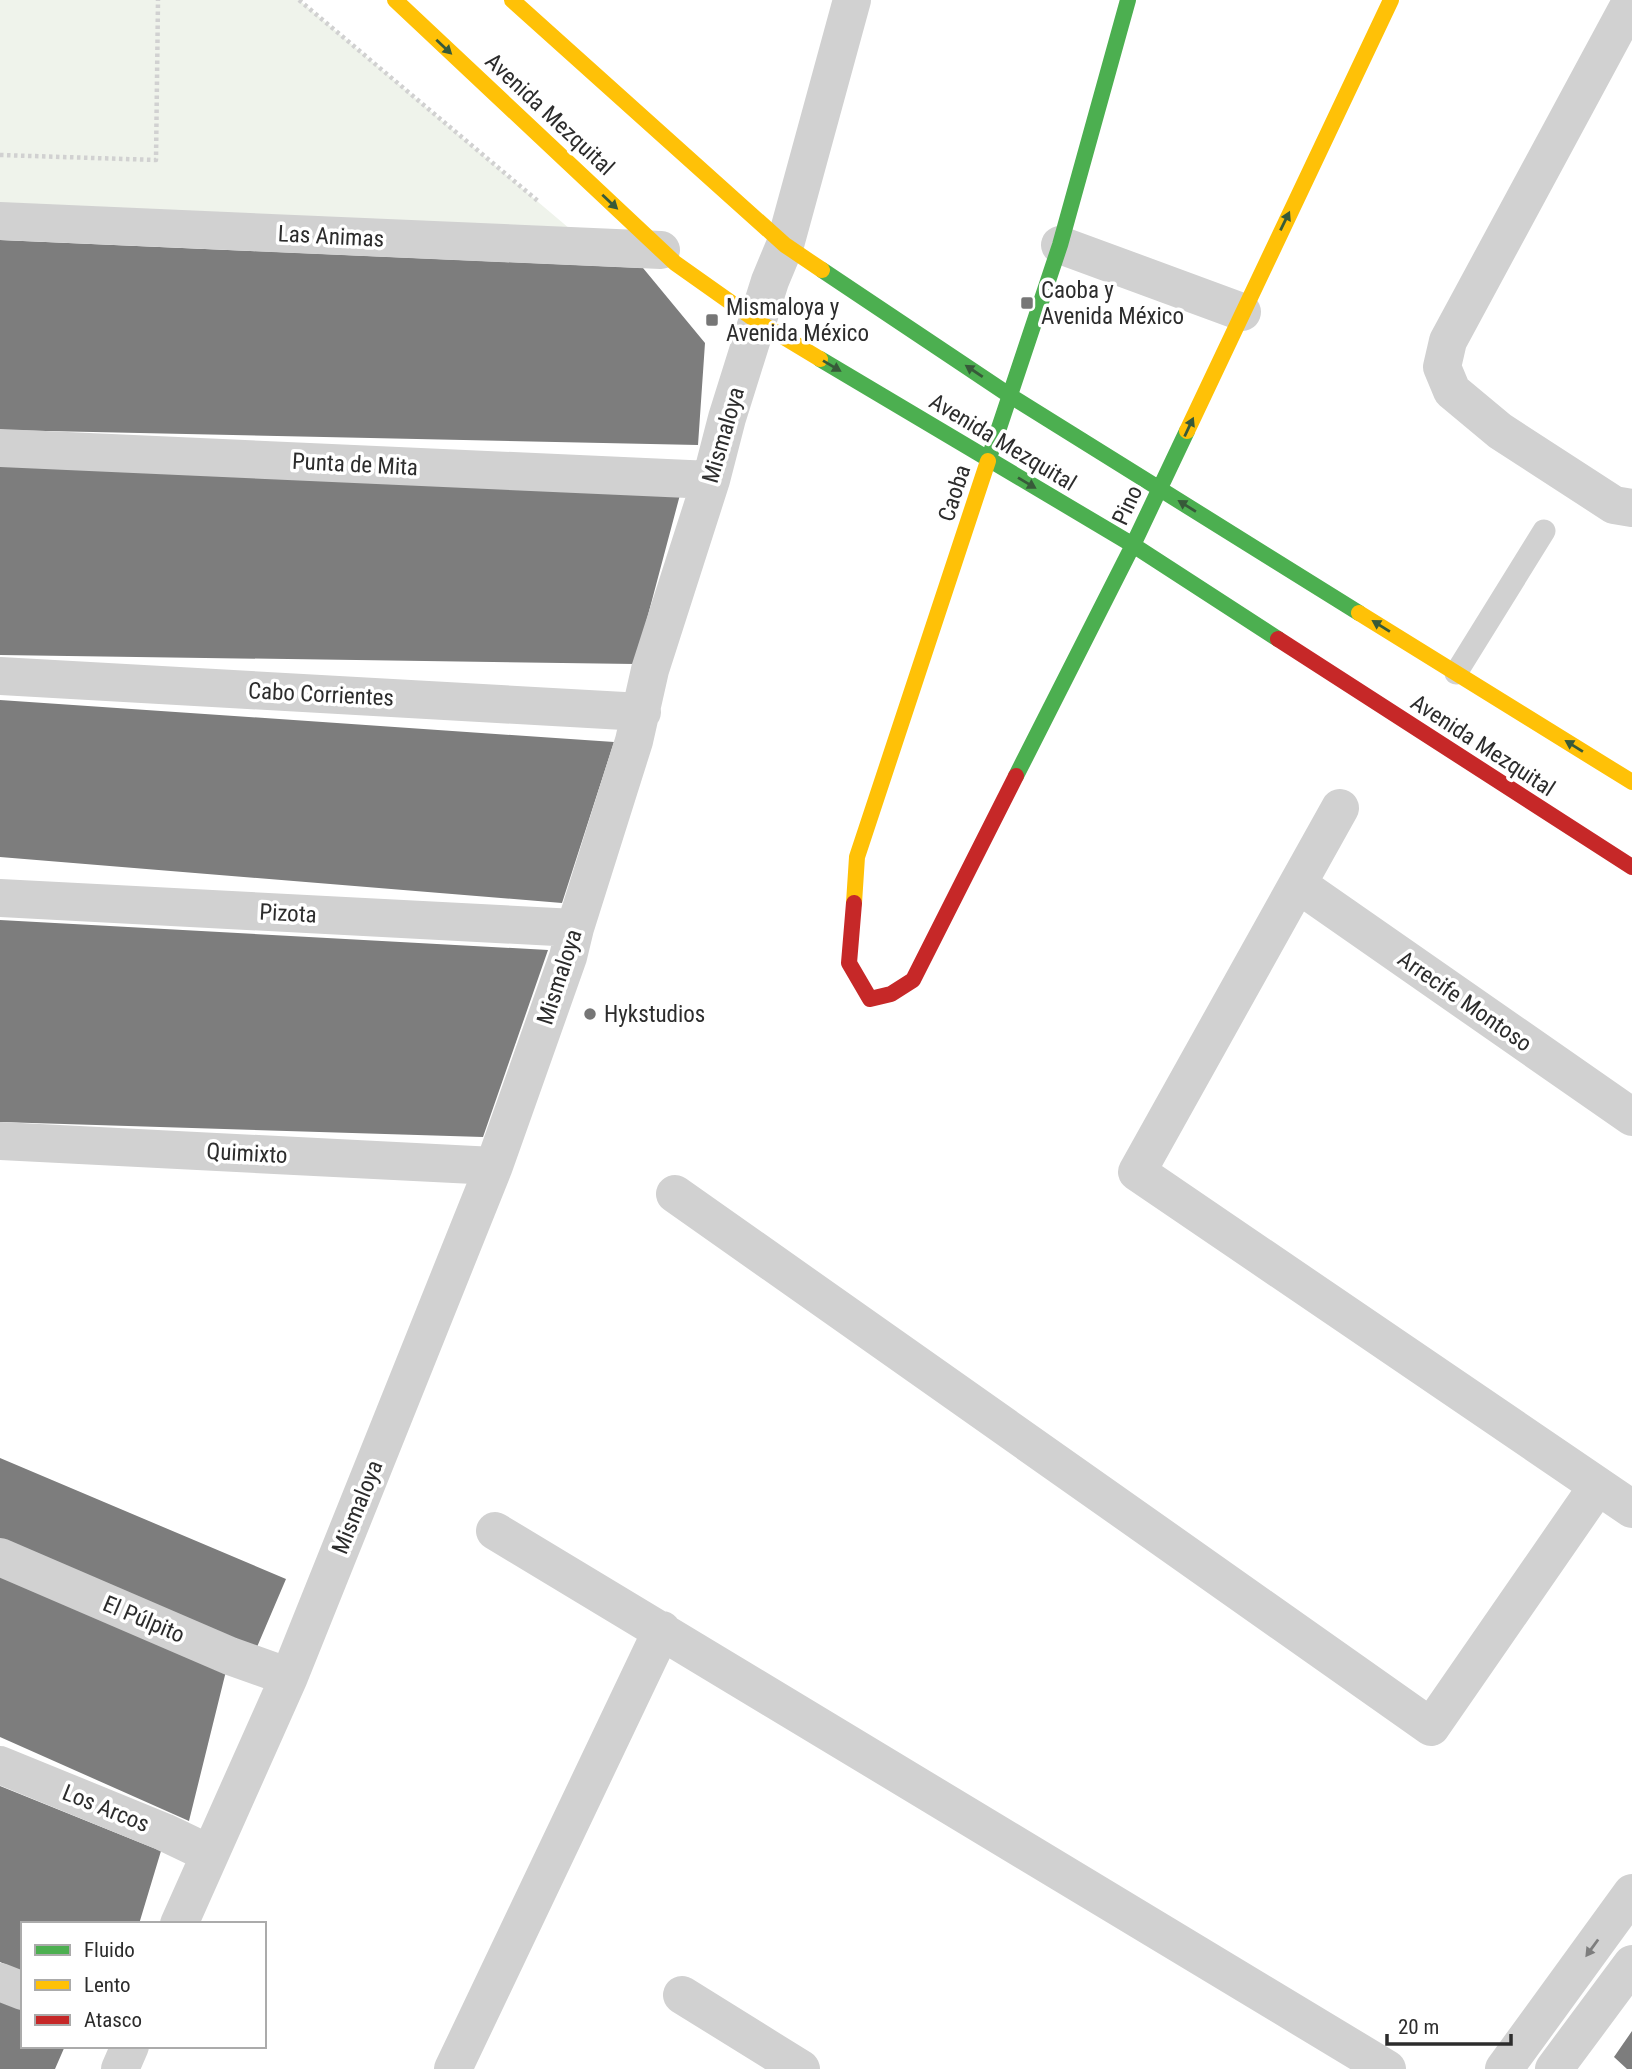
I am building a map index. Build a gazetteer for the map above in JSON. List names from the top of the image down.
{
  "streets": {
    "main road": ["Avenida Mezquital", "Caoba", "Pino"],
    "street": [
      "Las Animas",
      "Mismaloya",
      "Punta de Mita",
      "Cabo Corrientes",
      "Pizota",
      "Arrecife Montoso",
      "Quimixto",
      "El Púlpito",
      "Los Arcos"
    ]
  },
  "crossings": [
    ["Avenida Mezquital", "Las Animas"],
    ["Avenida Mezquital", "Mismaloya"],
    ["Avenida Mezquital", "Caoba"],
    ["Avenida Mezquital", "Pino"],
    ["Mismaloya", "Punta de Mita"],
    ["Mismaloya", "Cabo Corrientes"],
    ["Mismaloya", "Pizota"],
    ["Mismaloya", "Quimixto"],
    ["Mismaloya", "El Púlpito"],
    ["Mismaloya", "Los Arcos"],
    ["Caoba", "Pino"]
  ],
  "one_way": ["Pino"],
  "places": {
    "transit": ["Caoba y Avenida México", "Mismaloya y Avenida México"],
    "other": ["Hykstudios"]
  },
  "legend": ["Fluido", "Lento", "Atasco"],
  "scale_bar": "20 m"
}
